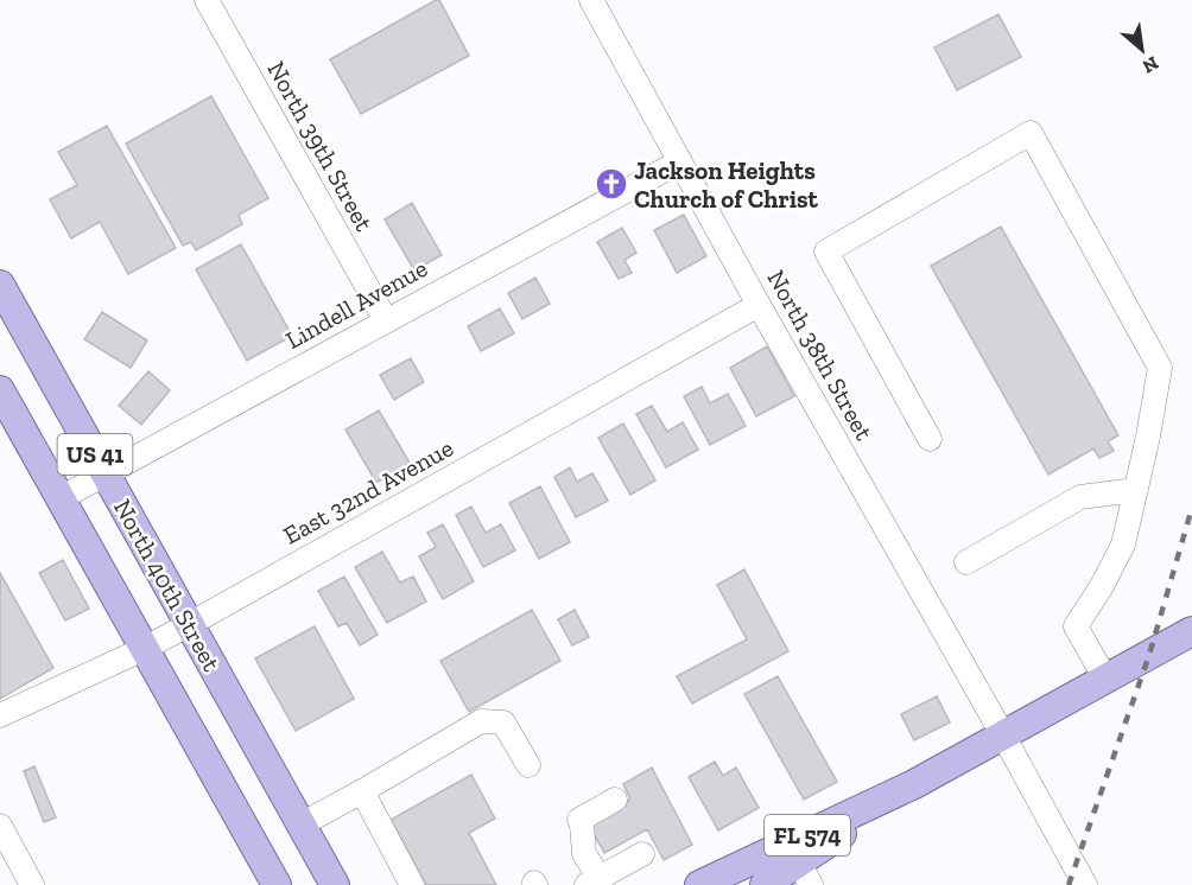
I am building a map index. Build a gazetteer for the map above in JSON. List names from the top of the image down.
{
  "streets": {
    "main road": ["US 41", "North 40th Street", "FL 574"],
    "street": [
      "North 39th Street",
      "Lindell Avenue",
      "North 38th Street",
      "East 32nd Avenue"
    ]
  },
  "crossings": [
    ["North 39th Street", "Lindell Avenue"],
    ["Lindell Avenue", "North 38th Street"],
    ["Lindell Avenue", "North 40th Street"],
    ["North 38th Street", "East 32nd Avenue"],
    ["North 38th Street", "FL 574"],
    ["East 32nd Avenue", "North 40th Street"]
  ],
  "places": {
    "church": ["Jackson Heights Church of Christ"]
  },
  "north": "bottom right"
}
